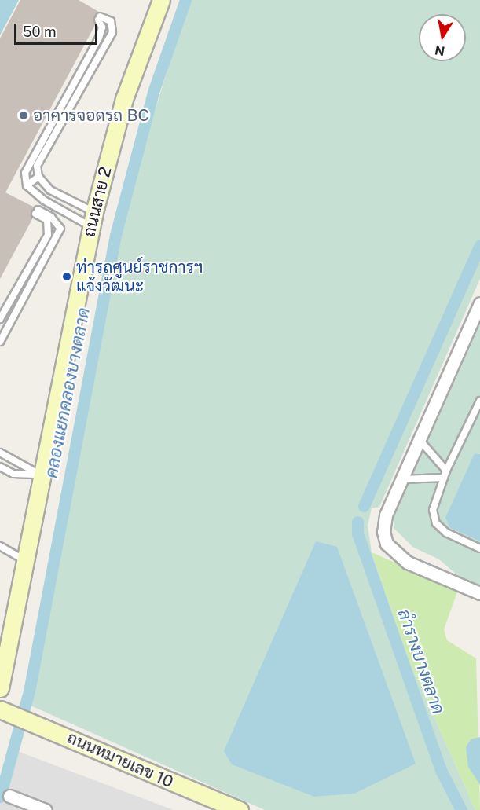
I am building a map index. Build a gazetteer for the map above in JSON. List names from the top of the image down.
{
  "streets": {
    "street": ["ถนนสาย 2", "ถนนหมายเลข 10"]
  },
  "water": ["คลองแยกคลองบางตลาด", "ลำรางบางตลาด"],
  "places": ["อาคารจอดรถ BC", "ท่ารถศูนย์ราชการฯ แจ้งวัฒนะ"],
  "scale_bar": "50 m",
  "north": "bottom"
}
